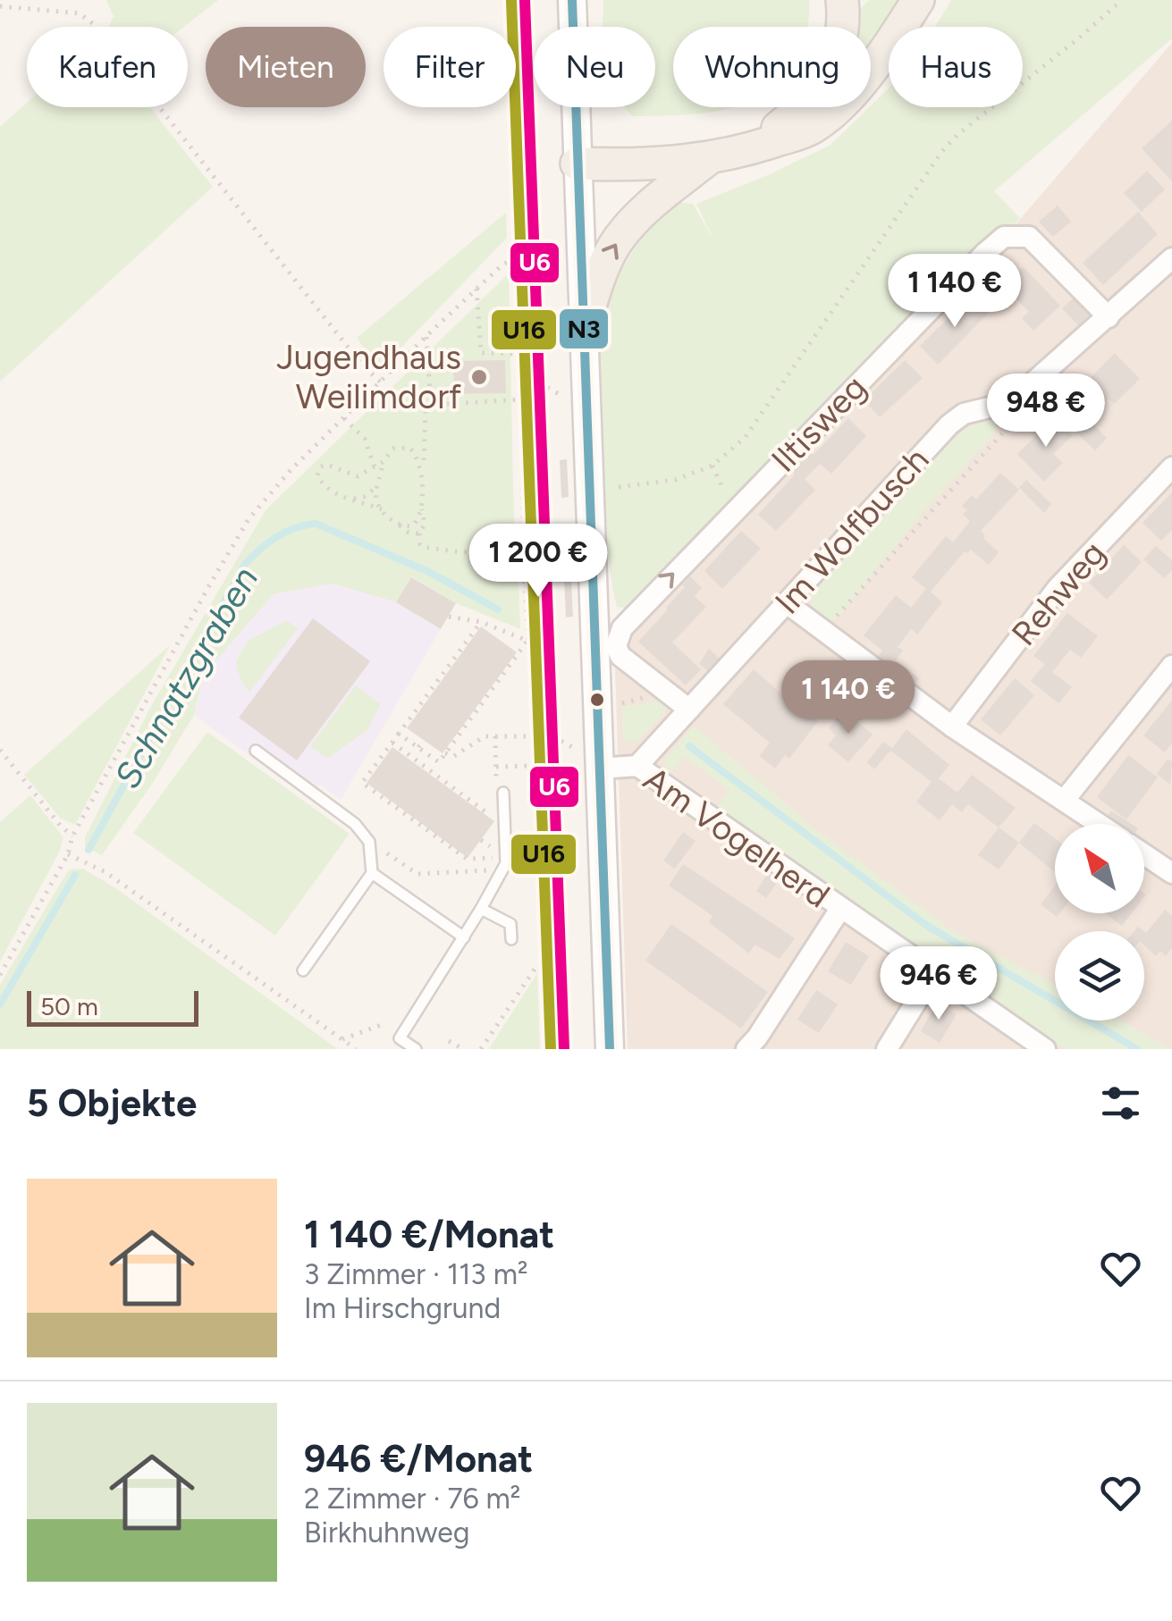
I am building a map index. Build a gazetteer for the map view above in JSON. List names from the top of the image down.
{
  "streets": {
    "street": [
      "Iltisweg",
      "Im Wolfbusch",
      "Rehweg",
      "Am Vogelherd"
    ]
  },
  "crossings": [
    ["Iltisweg", "Im Wolfbusch"],
    ["Im Wolfbusch", "Am Vogelherd"]
  ],
  "water": ["Schnatzgraben"],
  "places": ["Jugendhaus Weilimdorf"],
  "lines": ["transit line U6", "transit line N3", "transit line U16"],
  "scale_bar": "50 m",
  "north": "top left",
  "page": {
    "chip": [
      "Kaufen",
      "Mieten",
      "Filter",
      "Neu",
      "Wohnung",
      "Haus"
    ],
    "price": [
      "1 140 €",
      "948 €",
      "1 200 €",
      "1 140 €",
      "946 €"
    ],
    "scale": "50 m",
    "heading": "5 Objekte",
    "list": [
      {
        "name": "1 140 €/Monat",
        "note": "3 Zimmer · 113 m² · Im Hirschgrund"
      },
      {
        "name": "946 €/Monat",
        "note": "2 Zimmer · 76 m² · Birkhuhnweg"
      }
    ]
  }
}
